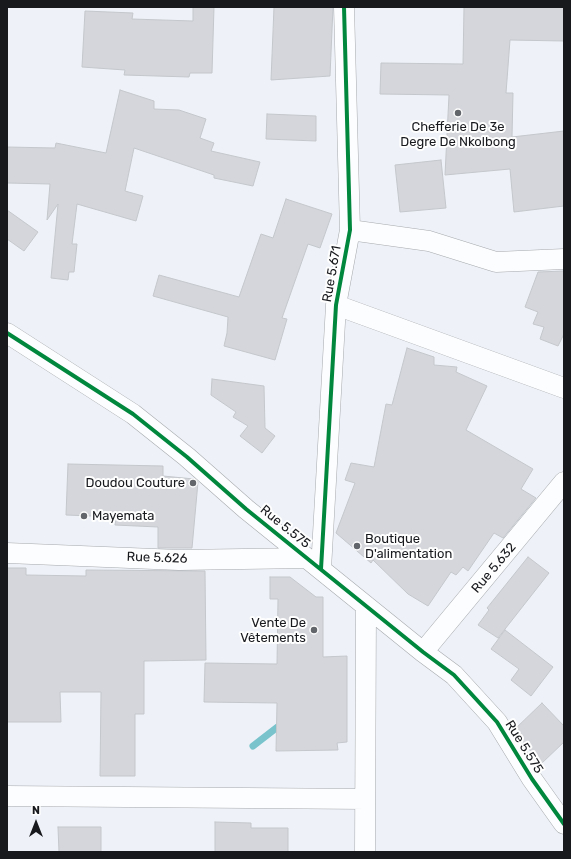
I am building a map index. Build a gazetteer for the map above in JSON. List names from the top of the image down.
{
  "streets": {
    "street": [
      "Rue 5.671",
      "Rue 5.575",
      "Rue 5.626",
      "Rue 5.632"
    ]
  },
  "crossings": [
    ["Rue 5.671", "Rue 5.575"],
    ["Rue 5.671", "Rue 5.626"],
    ["Rue 5.575", "Rue 5.626"],
    ["Rue 5.575", "Rue 5.632"]
  ],
  "places": [
    "Chefferie De 3e Degre De Nkolbong",
    "Doudou Couture",
    "Mayemata",
    "Boutique D'alimentation",
    "Vente De Vêtements"
  ],
  "north": "top"
}
